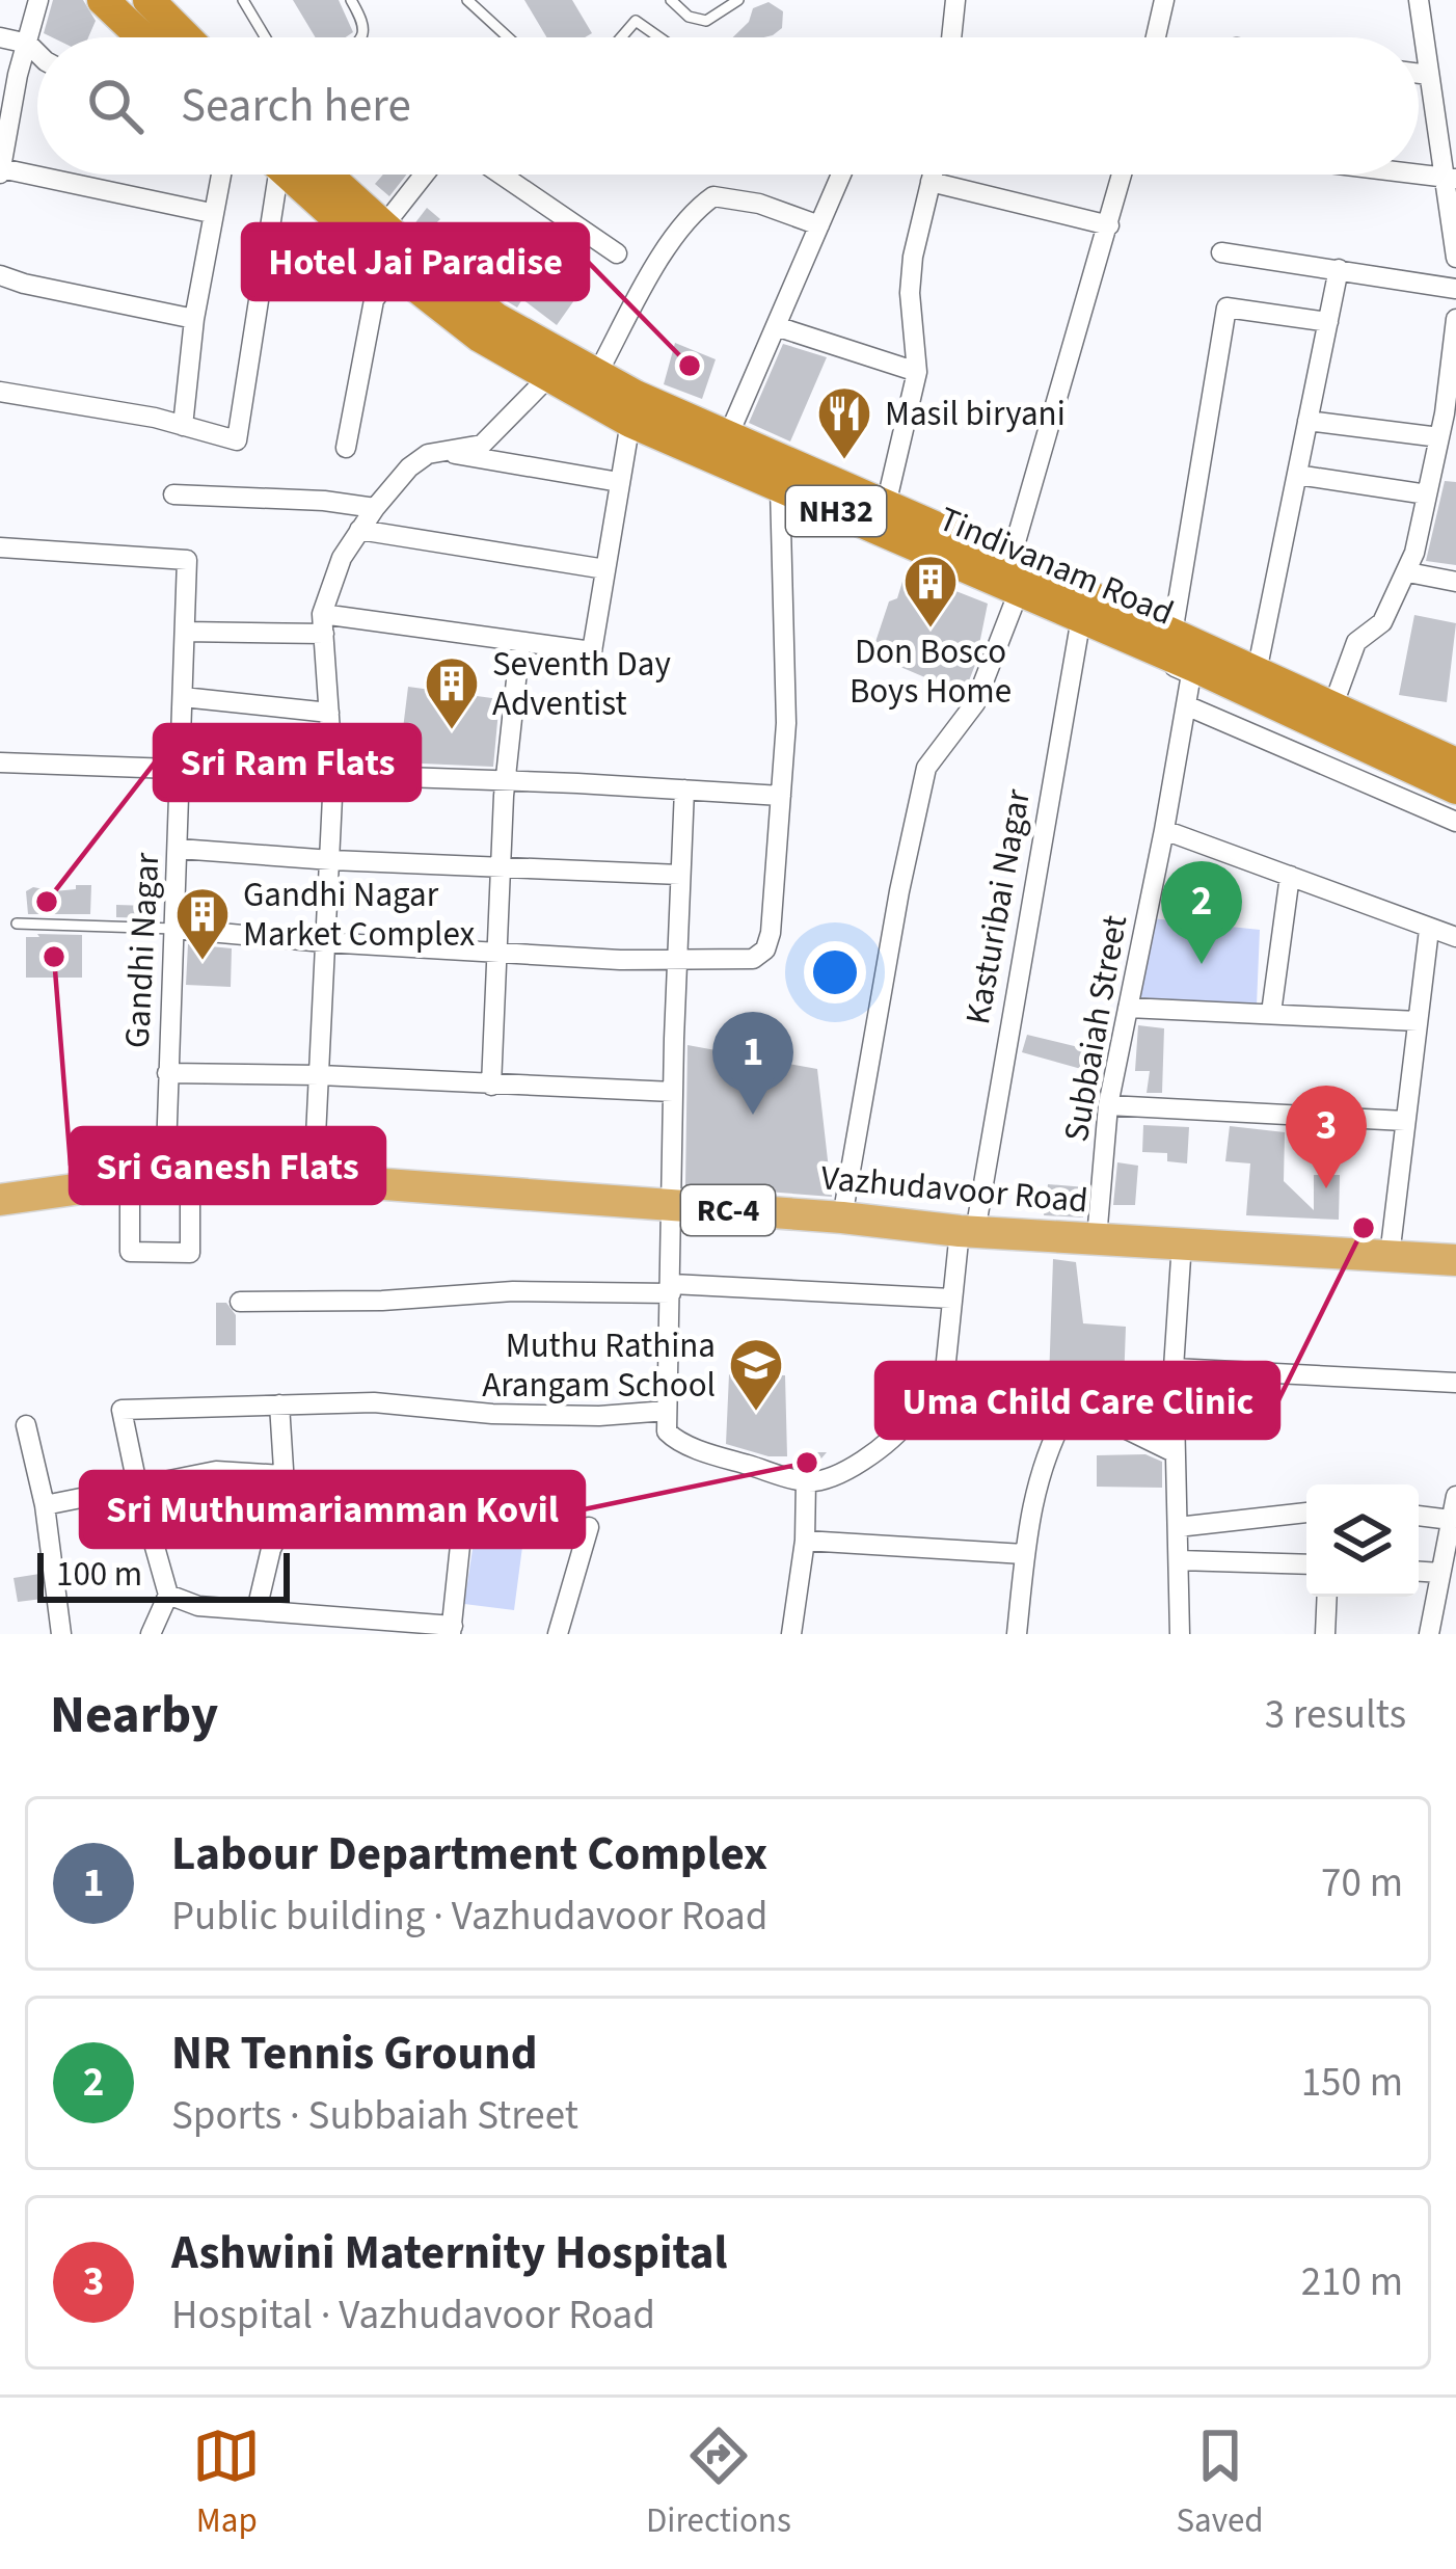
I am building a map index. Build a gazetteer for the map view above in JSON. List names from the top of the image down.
{
  "streets": {
    "highway": ["NH32", "Tindivanam Road"],
    "main road": ["Vazhudavoor Road", "RC-4"],
    "street": ["Kasturibai Nagar", "Gandhi Nagar", "Subbaiah Street"]
  },
  "crossings": [
    ["NH32", "Tindivanam Road"],
    ["NH32", "Kasturibai Nagar"],
    ["Tindivanam Road", "Kasturibai Nagar"],
    ["Kasturibai Nagar", "Vazhudavoor Road"],
    ["Gandhi Nagar", "Vazhudavoor Road"],
    ["Subbaiah Street", "Vazhudavoor Road"]
  ],
  "places": {
    "other": [
      "Hotel Jai Paradise",
      "Sri Ram Flats",
      "Sri Ganesh Flats",
      "Uma Child Care Clinic",
      "Sri Muthumariamman Kovil"
    ],
    "restaurant": ["Masil biryani"],
    "building": ["Don Bosco Boys Home", "Seventh Day Adventist", "Gandhi Nagar Market Complex"],
    "school or university": ["Muthu Rathina Arangam School"]
  },
  "scale_bar": "100 m",
  "page": {
    "search": "Search here",
    "pins": ["2", "1", "3"],
    "scale": "100 m",
    "heading": ["Nearby", "3 results"],
    "list": [
      {
        "mark": "1",
        "name": "Labour Department Complex",
        "note": "Public building · Vazhudavoor Road",
        "value": "70 m"
      },
      {
        "mark": "2",
        "name": "NR Tennis Ground",
        "note": "Sports · Subbaiah Street",
        "value": "150 m"
      },
      {
        "mark": "3",
        "name": "Ashwini Maternity Hospital",
        "note": "Hospital · Vazhudavoor Road",
        "value": "210 m"
      }
    ],
    "nav": ["Map", "Directions", "Saved"]
  }
}
